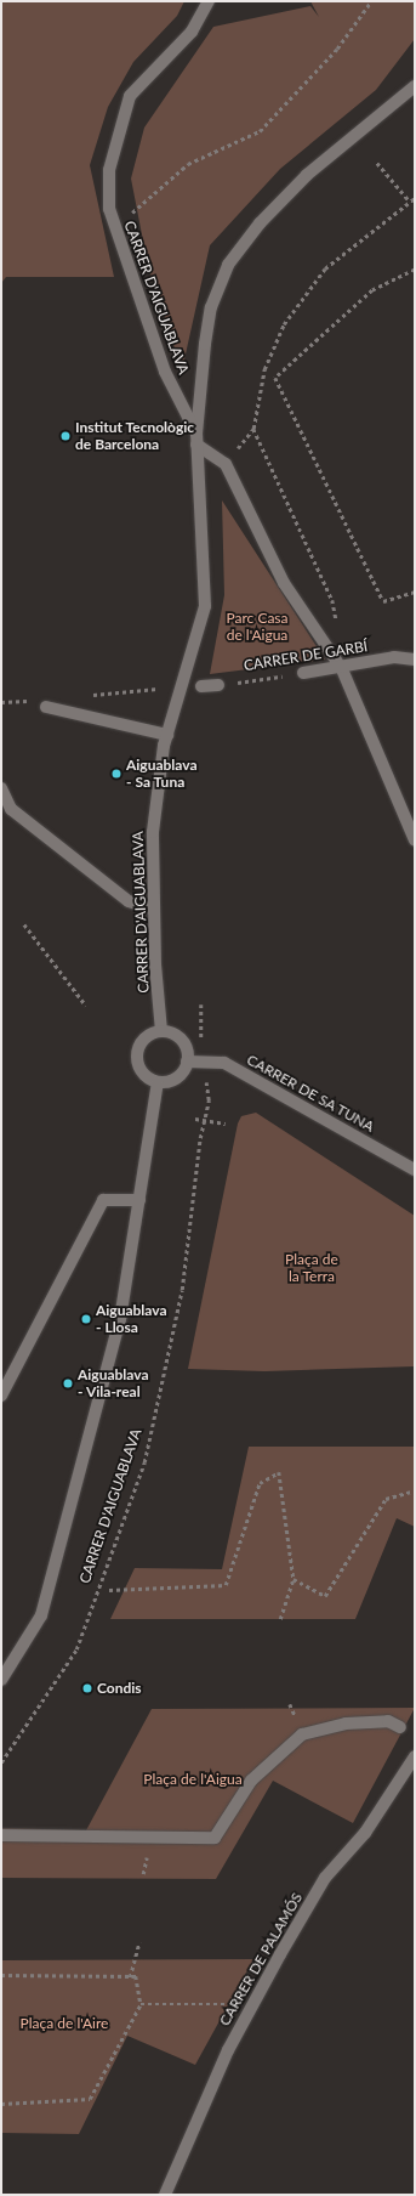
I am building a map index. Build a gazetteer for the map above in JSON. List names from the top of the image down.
{
  "streets": {
    "street": [
      "CARRER D'AIGUABLAVA",
      "CARRER DE GARBÍ",
      "CARRER DE SA TUNA",
      "CARRER DE PALAMÓS"
    ]
  },
  "crossings": [
    ["CARRER D'AIGUABLAVA", "CARRER DE SA TUNA"]
  ],
  "parks": [
    "Parc Casa de l'Aigua",
    "Plaça de la Terra",
    "Plaça de l'Aigua",
    "Plaça de l'Aire"
  ],
  "places": [
    "Institut Tecnològic de Barcelona",
    "Aiguablava - Sa Tuna",
    "Aiguablava - Llosa",
    "Aiguablava - Vila-real",
    "Condis"
  ]
}
